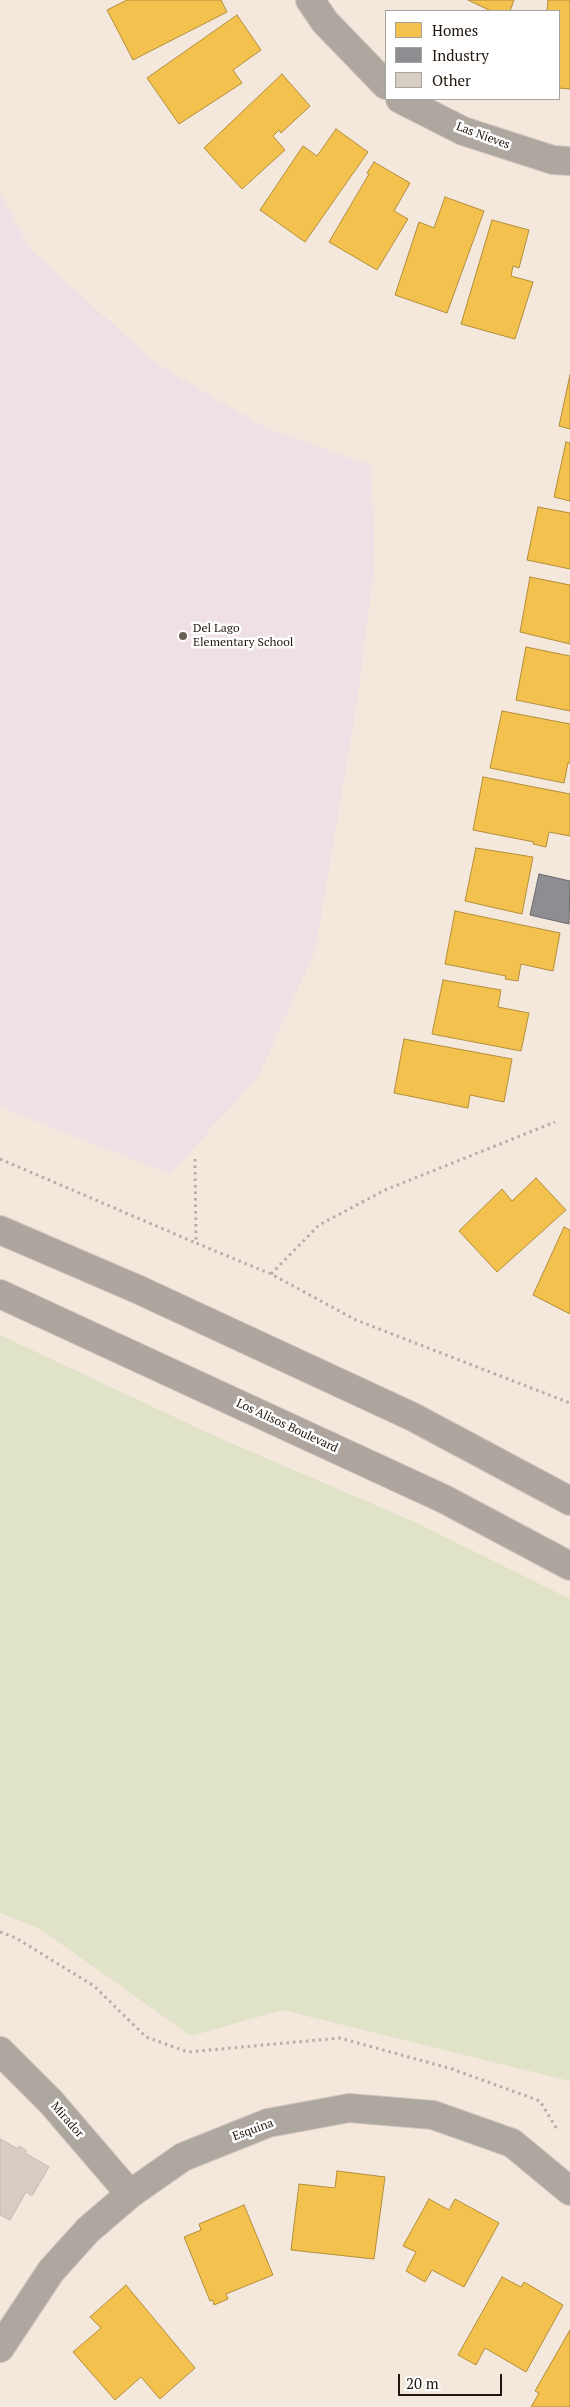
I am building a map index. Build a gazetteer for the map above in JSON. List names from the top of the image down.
{
  "streets": {
    "main road": ["Los Alisos Boulevard"],
    "street": ["Las Nieves", "Mirador", "Esquina"]
  },
  "crossings": [
    ["Mirador", "Esquina"]
  ],
  "places": ["Del Lago Elementary School"],
  "legend": ["Homes", "Industry", "Other"],
  "scale_bar": "20 m"
}
